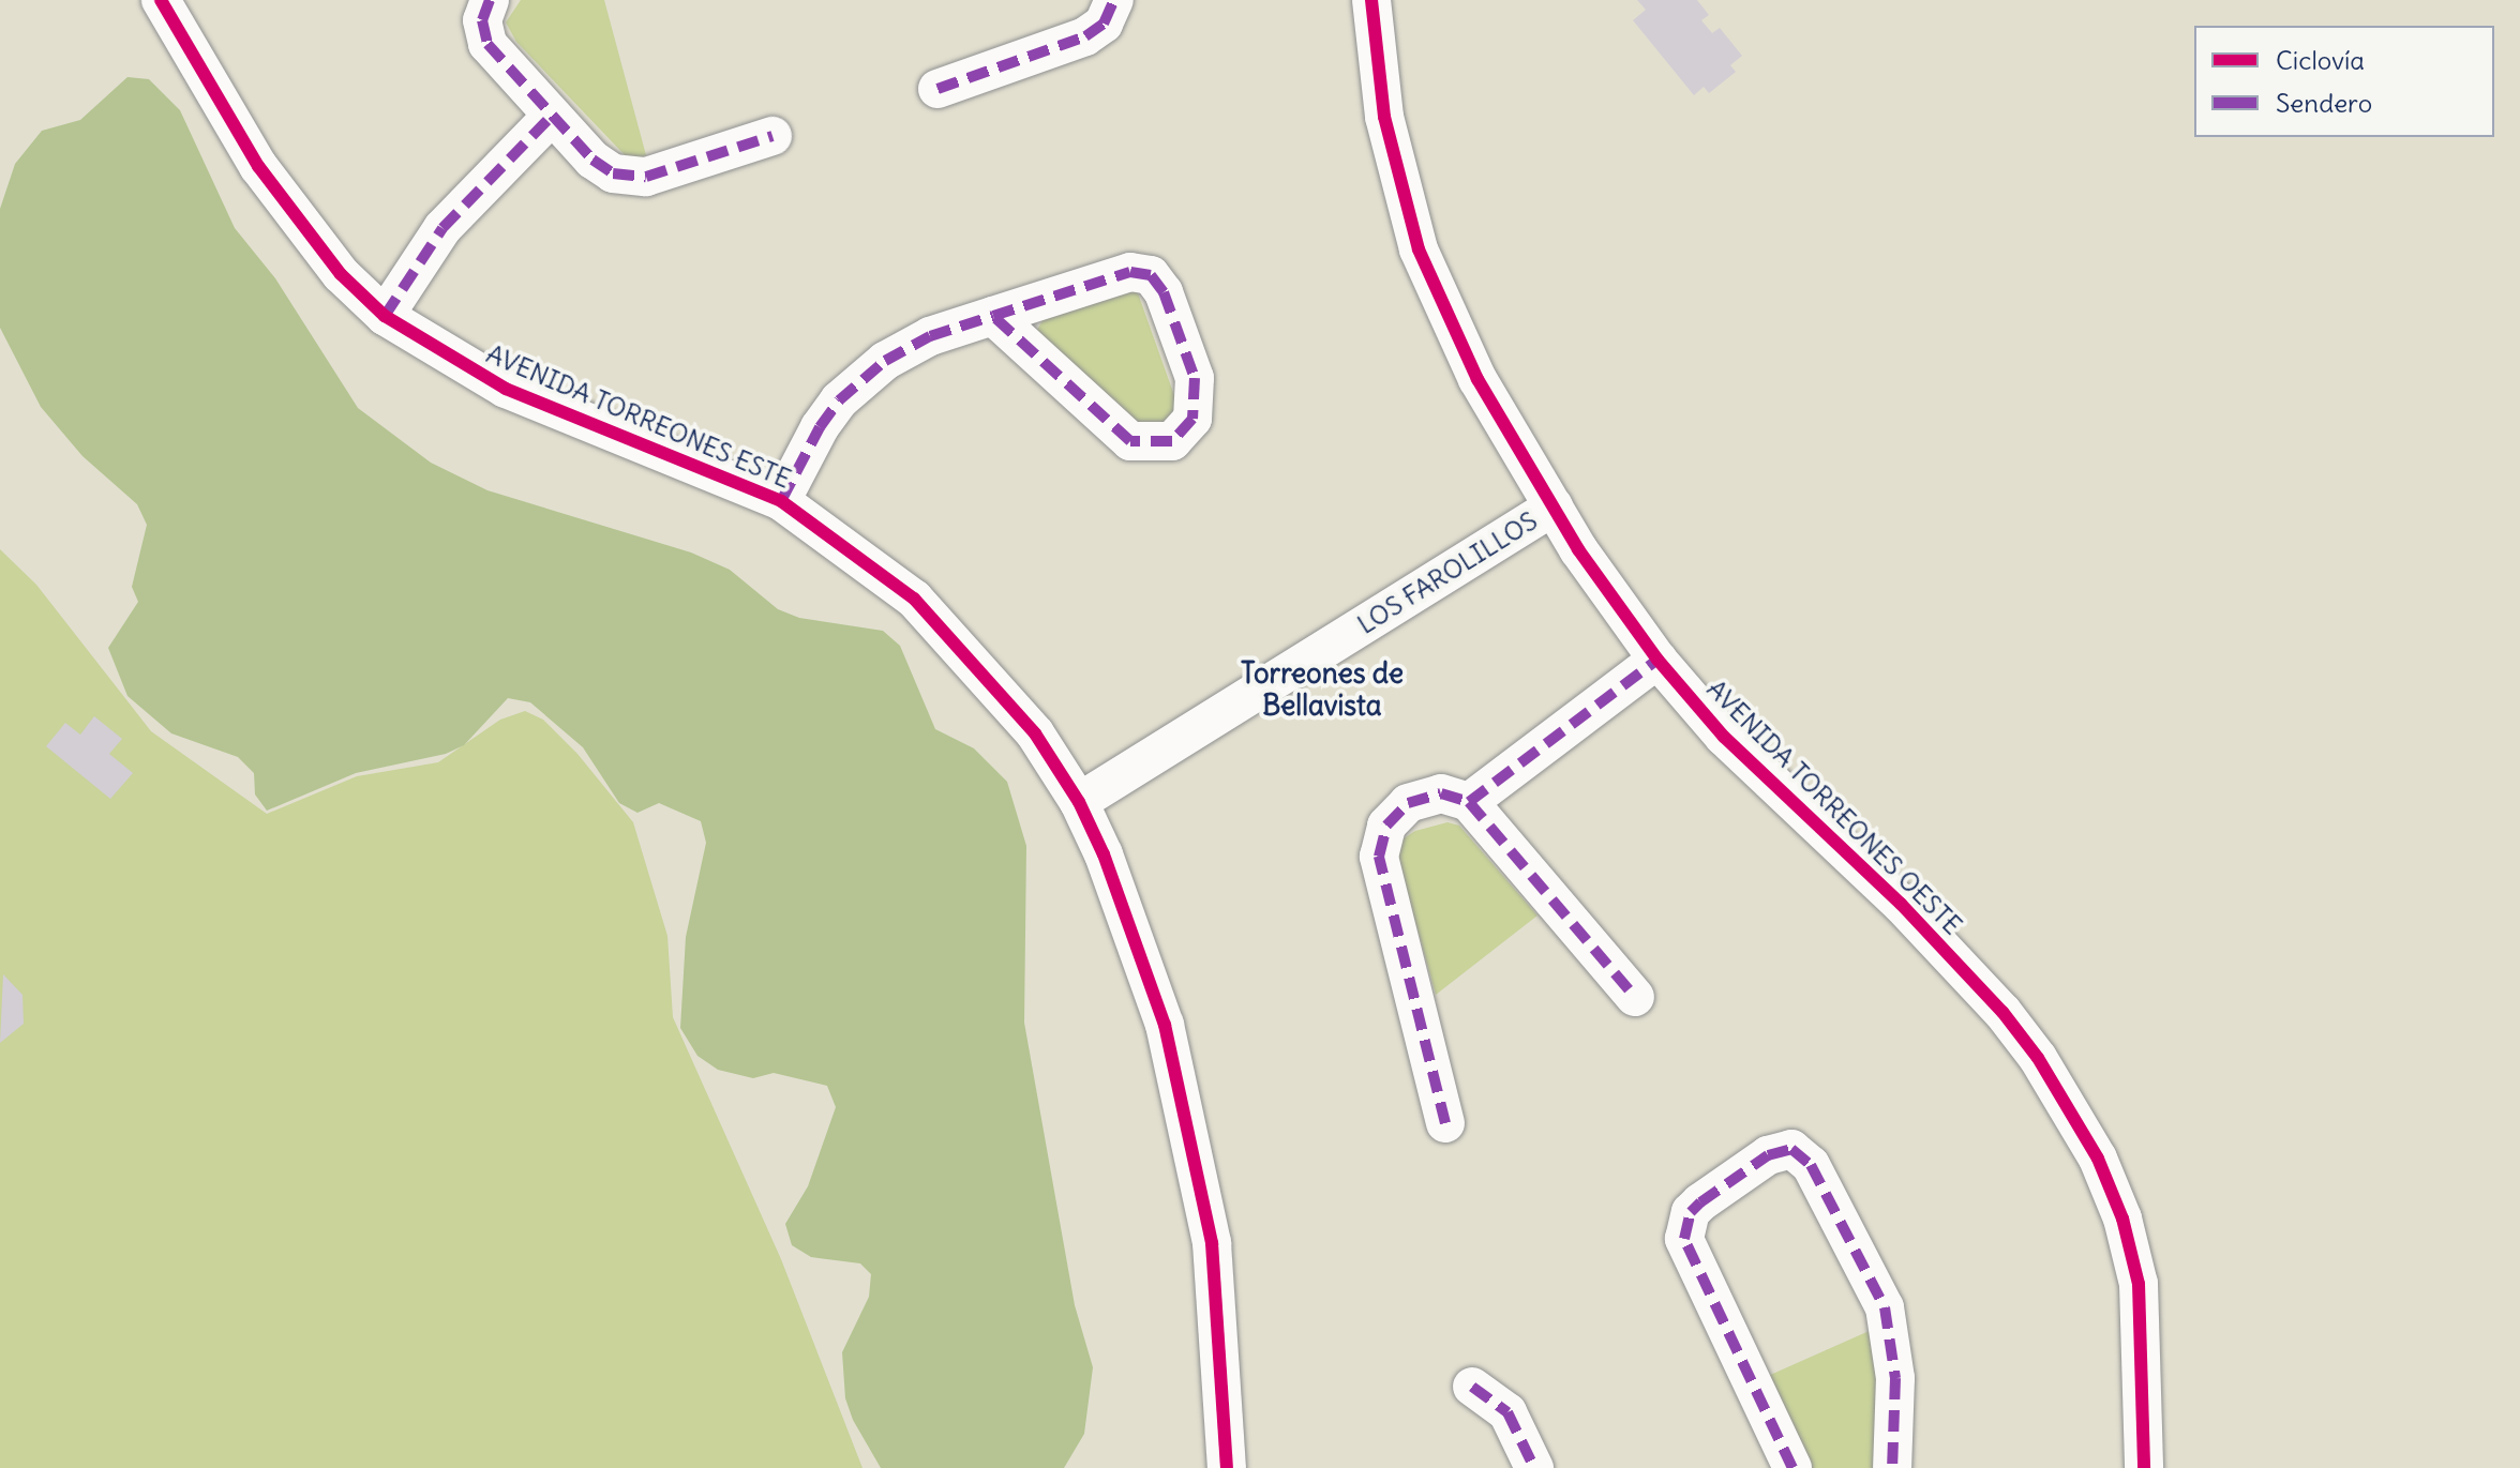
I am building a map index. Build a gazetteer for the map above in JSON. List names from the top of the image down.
{
  "streets": {
    "street": ["AVENIDA TORREONES ESTE", "LOS FAROLILLOS", "AVENIDA TORREONES OESTE"]
  },
  "crossings": [
    ["AVENIDA TORREONES ESTE", "LOS FAROLILLOS"],
    ["LOS FAROLILLOS", "AVENIDA TORREONES OESTE"]
  ],
  "districts": ["Torreones de Bellavista"],
  "legend": ["Ciclovía", "Sendero"]
}
